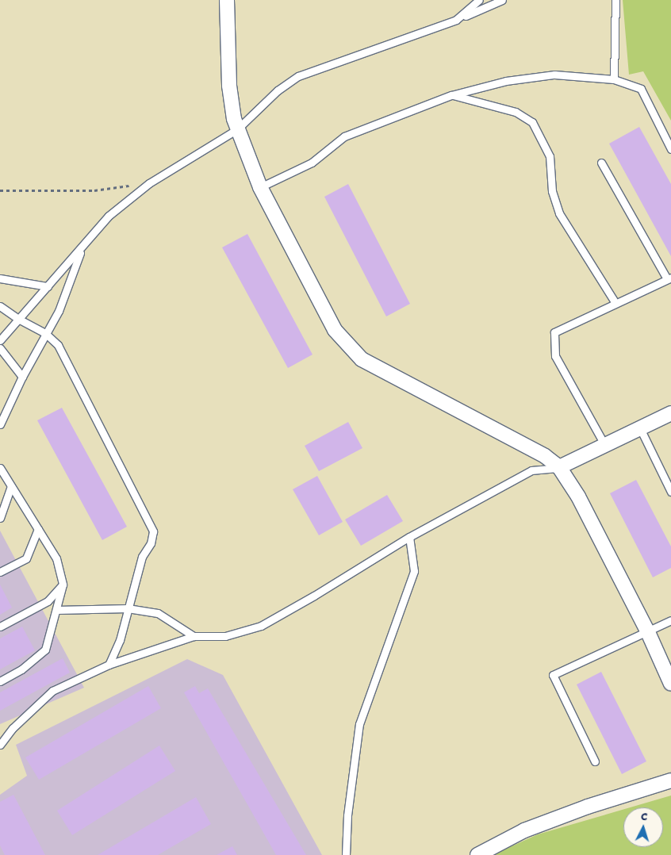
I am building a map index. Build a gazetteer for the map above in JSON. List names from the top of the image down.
{
  "north": "top"
}
